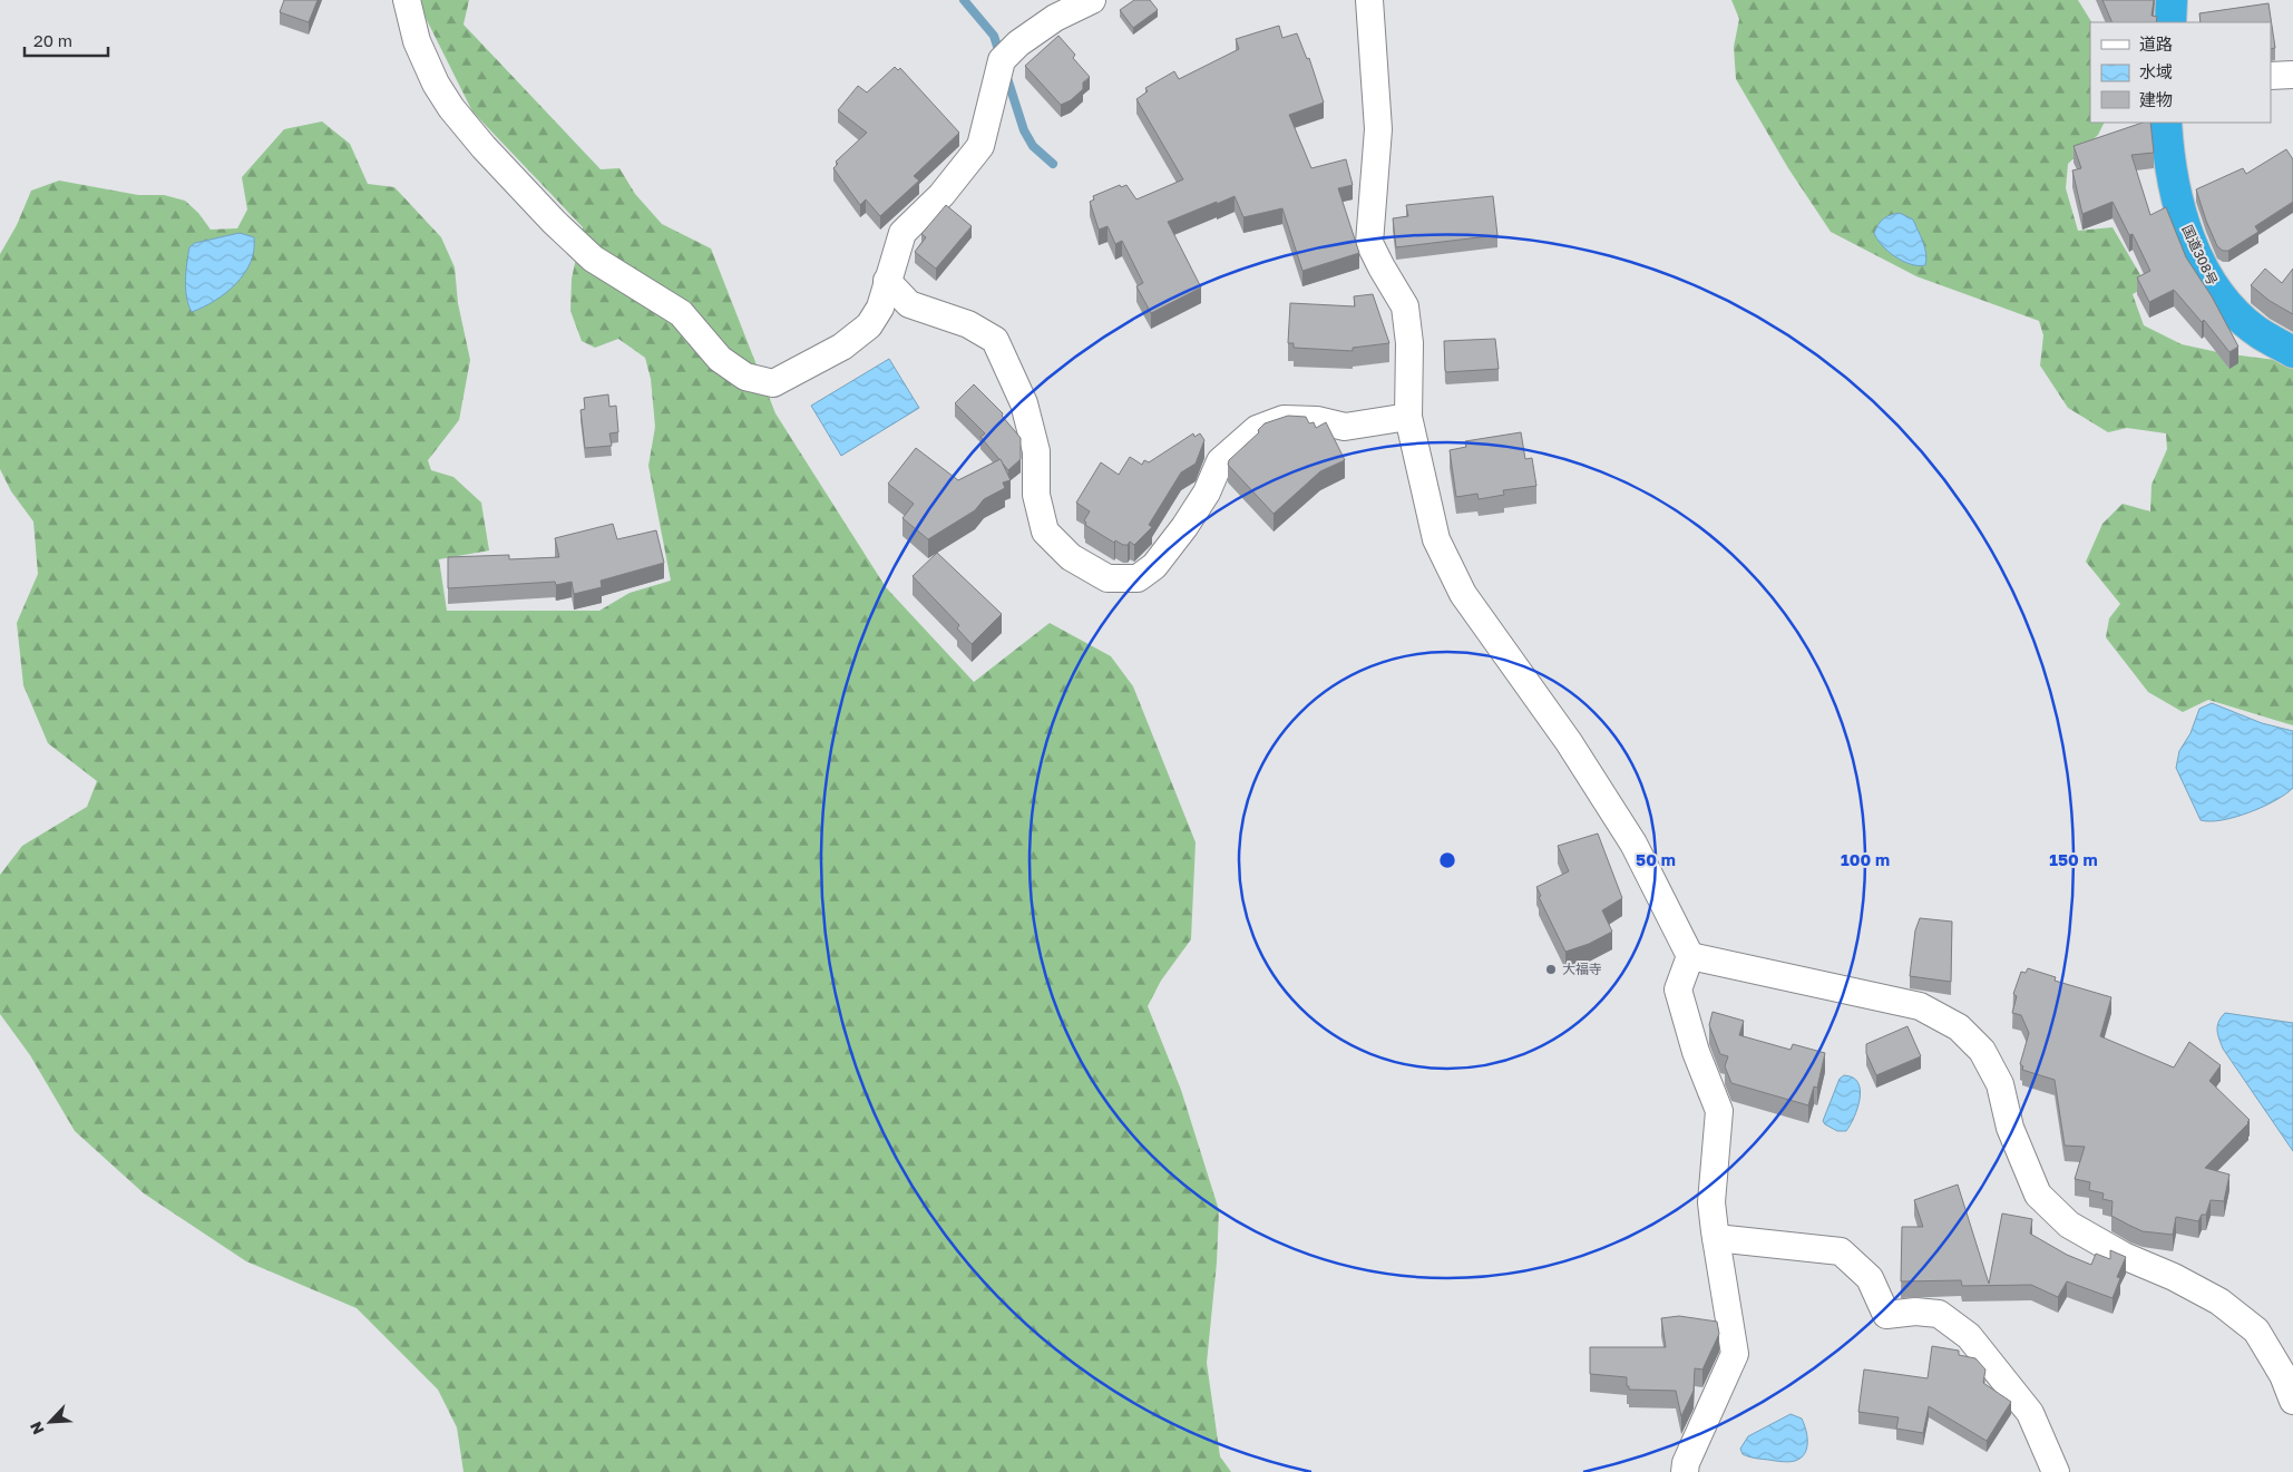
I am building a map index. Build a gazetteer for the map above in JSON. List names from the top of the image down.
{
  "streets": {
    "highway": ["国道308号"]
  },
  "places": ["大福寺"],
  "legend": ["道路", "水域", "建物"],
  "scale_bar": "20 m",
  "north": "bottom left",
  "rings": ["50 m", "100 m", "150 m"]
}
